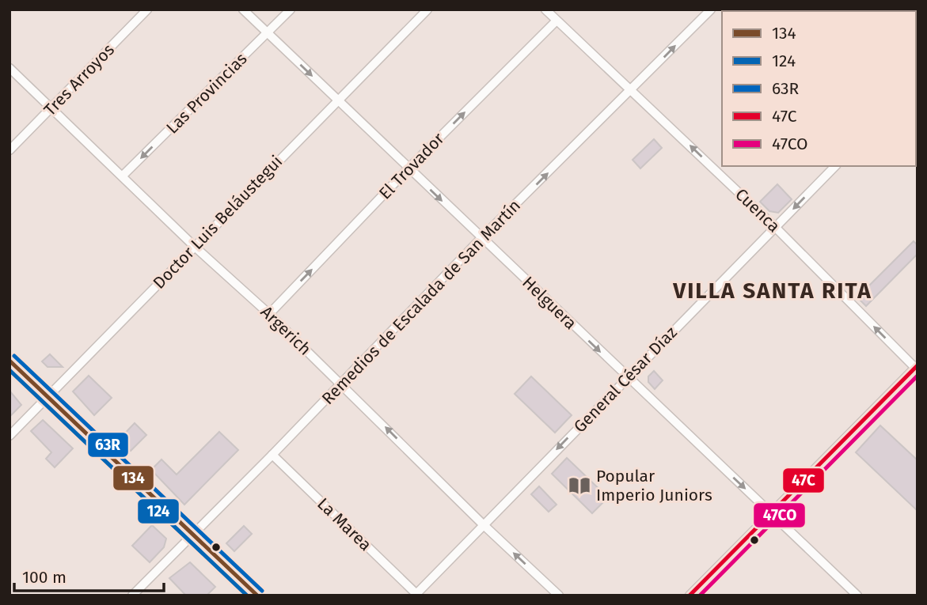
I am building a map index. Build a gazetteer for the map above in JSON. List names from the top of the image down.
{
  "streets": {
    "street": [
      "Tres Arroyos",
      "Las Provincias",
      "El Trovador",
      "Cuenca",
      "Doctor Luis Beláustegui",
      "Remedios de Escalada de San Martín",
      "Helguera",
      "Argerich",
      "General César Díaz",
      "La Marea"
    ]
  },
  "crossings": [
    ["Tres Arroyos", "Argerich"],
    ["Las Provincias", "Helguera"],
    ["Las Provincias", "Argerich"],
    ["El Trovador", "Cuenca"],
    ["El Trovador", "Helguera"],
    ["El Trovador", "Argerich"],
    ["Cuenca", "Remedios de Escalada de San Martín"],
    ["Cuenca", "General César Díaz"],
    ["Doctor Luis Beláustegui", "Helguera"],
    ["Doctor Luis Beláustegui", "Argerich"],
    ["Remedios de Escalada de San Martín", "Helguera"],
    ["Remedios de Escalada de San Martín", "Argerich"],
    ["Remedios de Escalada de San Martín", "La Marea"],
    ["Helguera", "General César Díaz"],
    ["Argerich", "General César Díaz"],
    ["General César Díaz", "La Marea"]
  ],
  "one_way": [
    "Las Provincias",
    "El Trovador",
    "Cuenca",
    "Remedios de Escalada de San Martín",
    "Helguera",
    "Argerich",
    "General César Díaz"
  ],
  "districts": ["VILLA SANTA RITA"],
  "places": {
    "library": ["Popular Imperio Juniors"]
  },
  "lines": [
    "transit line 63R",
    "transit line 134",
    "transit line 47C",
    "transit line 124",
    "transit line 47CO"
  ],
  "legend": [
    "134",
    "124",
    "63R",
    "47C",
    "47CO"
  ],
  "scale_bar": "100 m"
}
